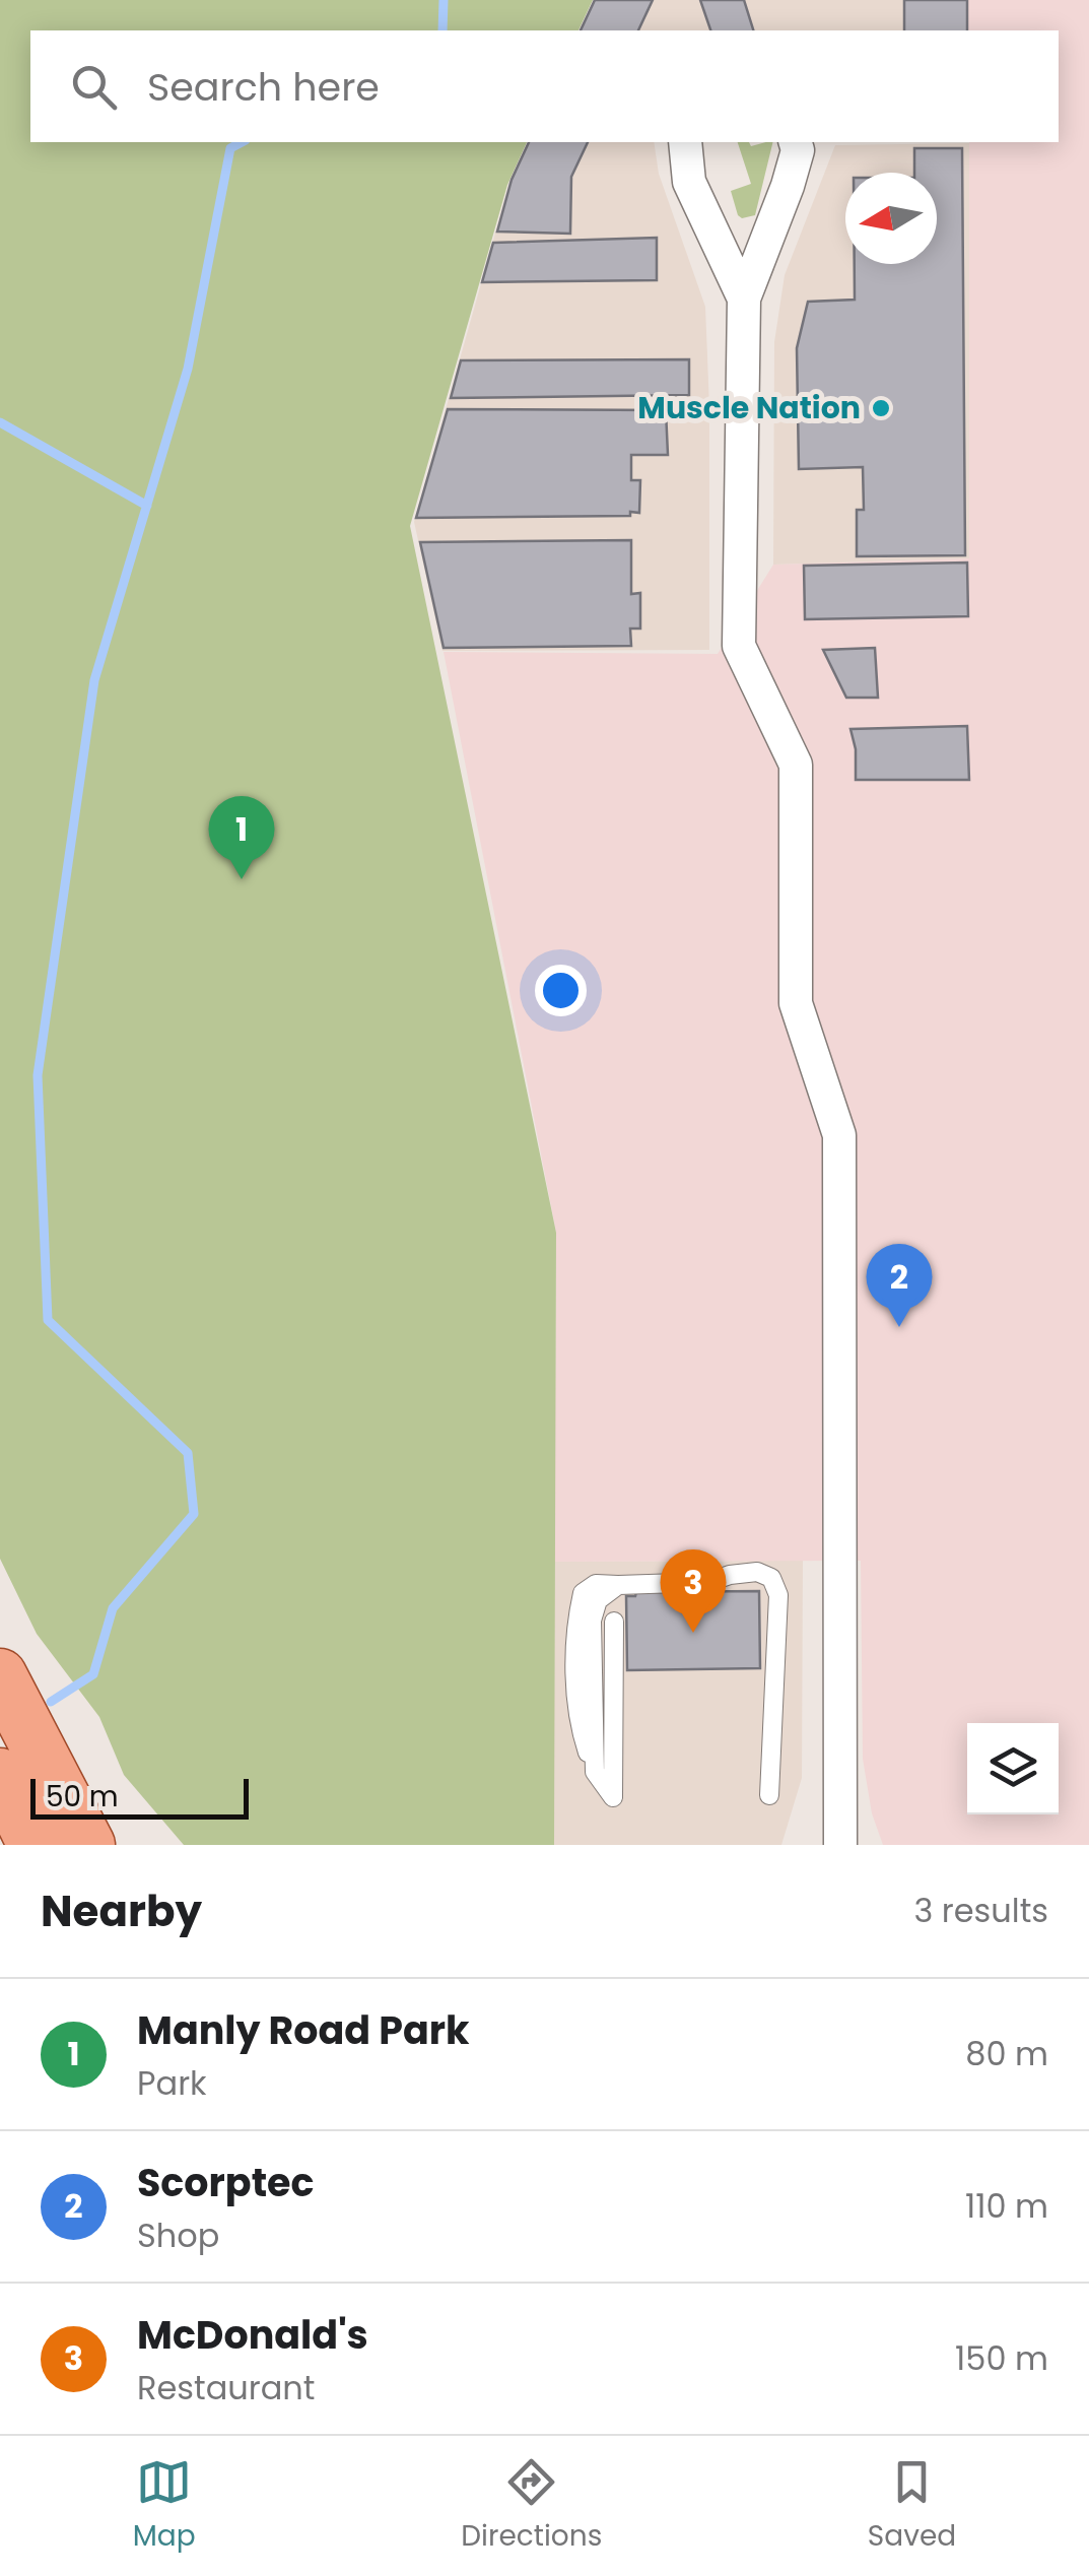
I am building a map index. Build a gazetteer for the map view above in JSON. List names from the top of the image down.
{
  "places": ["Muscle Nation"],
  "scale_bar": "50 m",
  "north": "left",
  "page": {
    "search": "Search here",
    "pins": ["1", "2", "3"],
    "scale": "50 m",
    "heading": ["Nearby", "3 results"],
    "list": [
      {
        "mark": "1",
        "name": "Manly Road Park",
        "note": "Park",
        "value": "80 m"
      },
      {
        "mark": "2",
        "name": "Scorptec",
        "note": "Shop",
        "value": "110 m"
      },
      {
        "mark": "3",
        "name": "McDonald's",
        "note": "Restaurant",
        "value": "150 m"
      }
    ],
    "nav": ["Map", "Directions", "Saved"]
  }
}
